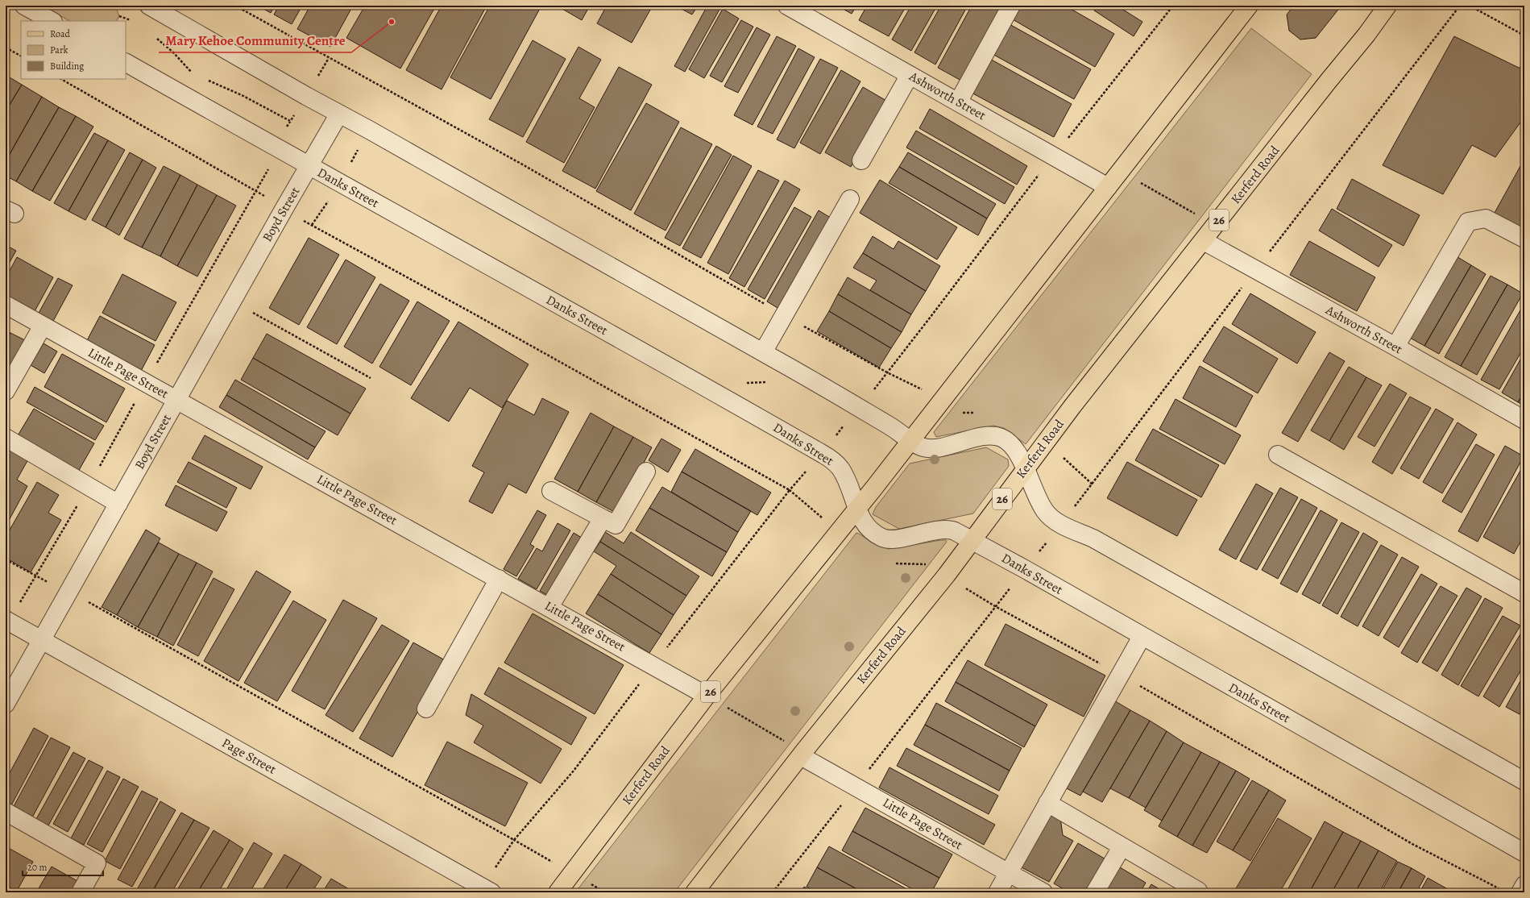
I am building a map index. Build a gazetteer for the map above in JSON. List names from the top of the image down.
{
  "streets": {
    "main road": ["Kerferd Road", "26"],
    "street": [
      "Ashworth Street",
      "Danks Street",
      "Boyd Street",
      "Little Page Street",
      "Page Street"
    ]
  },
  "crossings": [
    ["Ashworth Street", "Kerferd Road"],
    ["Kerferd Road", "Danks Street"],
    ["Kerferd Road", "Little Page Street"],
    ["Danks Street", "Boyd Street"],
    ["Boyd Street", "Little Page Street"],
    ["Boyd Street", "Page Street"]
  ],
  "places": ["Mary Kehoe Community Centre"],
  "legend": ["Road", "Park", "Building"],
  "scale_bar": "20 m"
}
